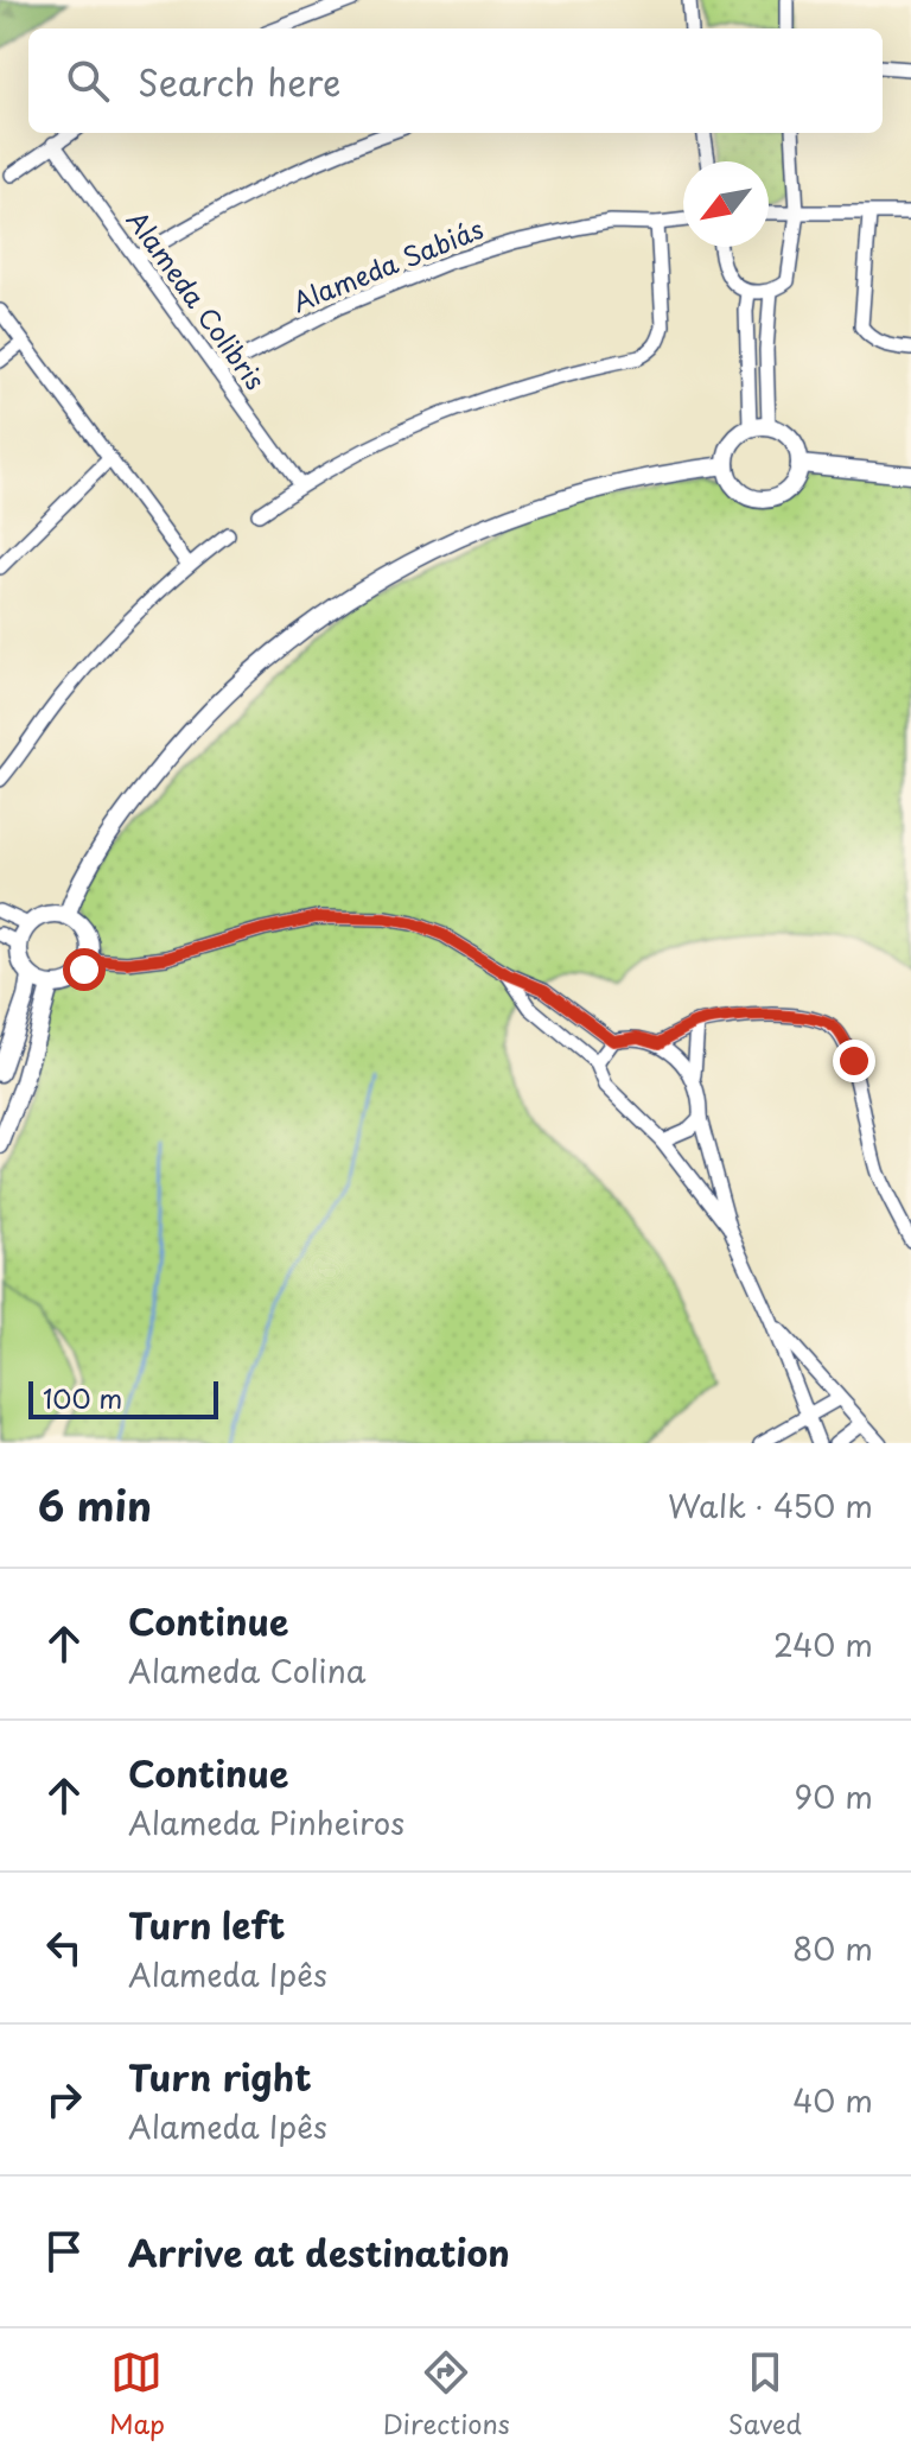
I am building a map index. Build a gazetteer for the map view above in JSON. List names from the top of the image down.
{
  "streets": {
    "street": ["Alameda Sabiás", "Alameda Colibris"]
  },
  "crossings": [
    ["Alameda Sabiás", "Alameda Colibris"]
  ],
  "scale_bar": "100 m",
  "north": "bottom left",
  "page": {
    "search": "Search here",
    "scale": "100 m",
    "heading": ["6 min", "Walk · 450 m"],
    "list": [
      ["Continue", "Alameda Colina", "240 m"],
      ["Continue", "Alameda Pinheiros", "90 m"],
      ["Turn left", "Alameda Ipês", "80 m"],
      ["Turn right", "Alameda Ipês", "40 m"],
      "Arrive at destination"
    ],
    "nav": ["Map", "Directions", "Saved"]
  }
}
